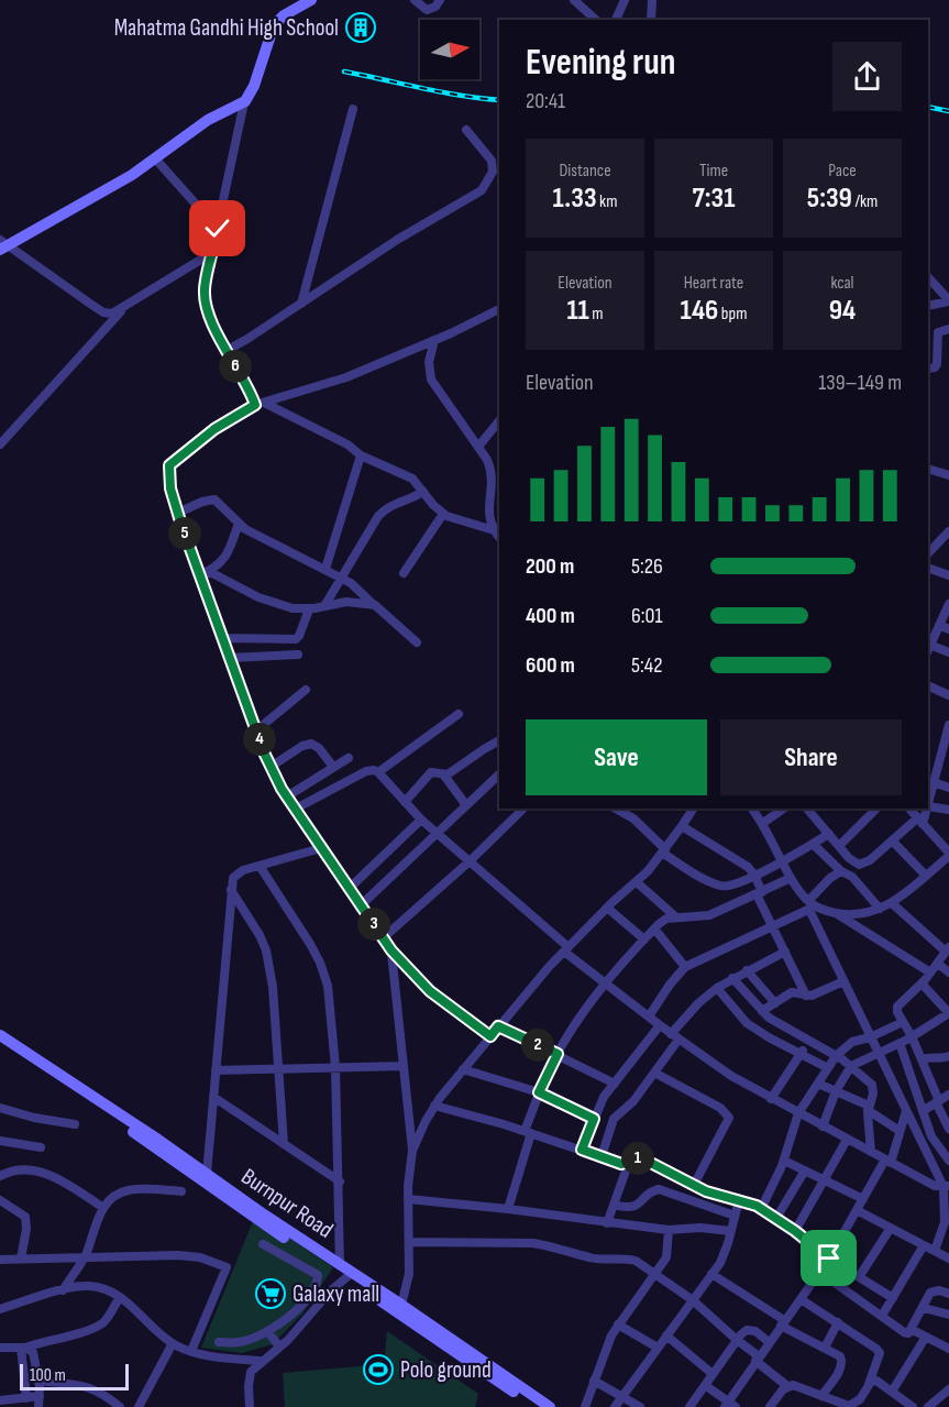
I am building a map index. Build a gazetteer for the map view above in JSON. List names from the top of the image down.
{
  "streets": {
    "street": ["Burnpur Road"]
  },
  "places": {
    "building": ["Mahatma Gandhi High School"],
    "supermarket": ["Galaxy mall"],
    "sports": ["Polo ground"]
  },
  "scale_bar": "100 m",
  "north": "right",
  "page": {
    "heading": ["Evening run", "20:41"],
    "stats": [
      ["Distance", "1.33 km"],
      ["Time", "7:31"],
      ["Pace", "5:39 /km"],
      ["Elevation", "11 m"],
      ["Heart rate", "146 bpm"],
      ["kcal", "94"]
    ],
    "pins": [
      "6",
      "5",
      "4",
      "3",
      "2",
      "1"
    ],
    "chart": ["Elevation", "139–149 m"],
    "list": [
      {
        "name": "200 m",
        "note": "5:26"
      },
      {
        "name": "400 m",
        "note": "6:01"
      },
      {
        "name": "600 m",
        "note": "5:42"
      }
    ],
    "buttons": ["Save", "Share"],
    "scale": "100 m"
  }
}
